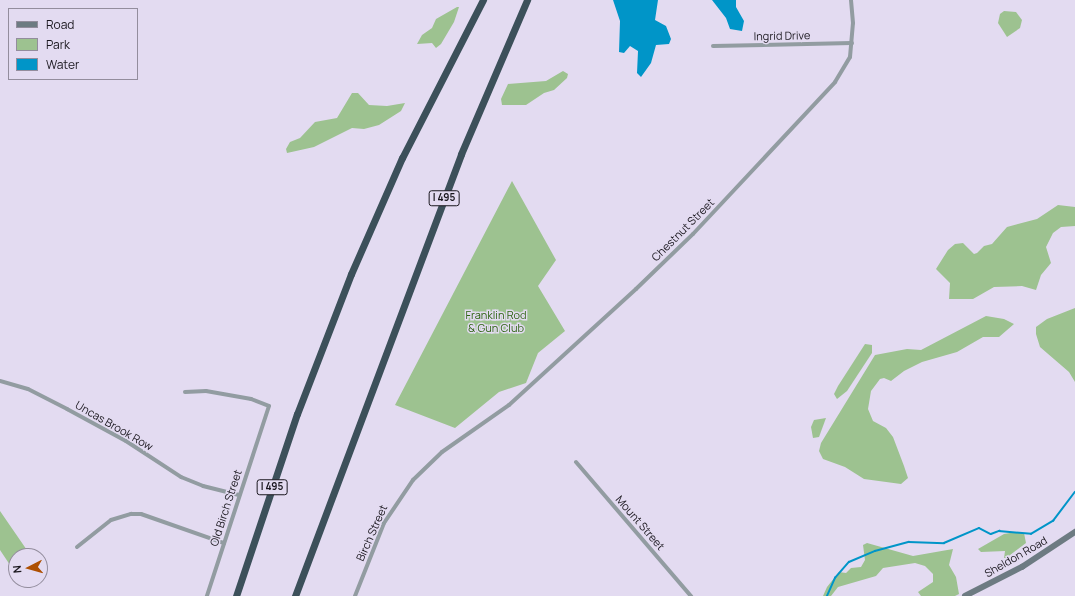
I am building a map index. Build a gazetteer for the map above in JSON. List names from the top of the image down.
{
  "streets": {
    "highway": ["I 495"],
    "main road": ["Sheldon Road"],
    "street": [
      "Ingrid Drive",
      "Chestnut Street",
      "Uncas Brook Row",
      "Old Birch Street",
      "Mount Street",
      "Birch Street"
    ]
  },
  "crossings": [
    ["Ingrid Drive", "Chestnut Street"],
    ["Chestnut Street", "Birch Street"],
    ["Uncas Brook Row", "Old Birch Street"]
  ],
  "parks": ["Franklin Rod & Gun Club"],
  "legend": ["Road", "Park", "Water"],
  "north": "left"
}
